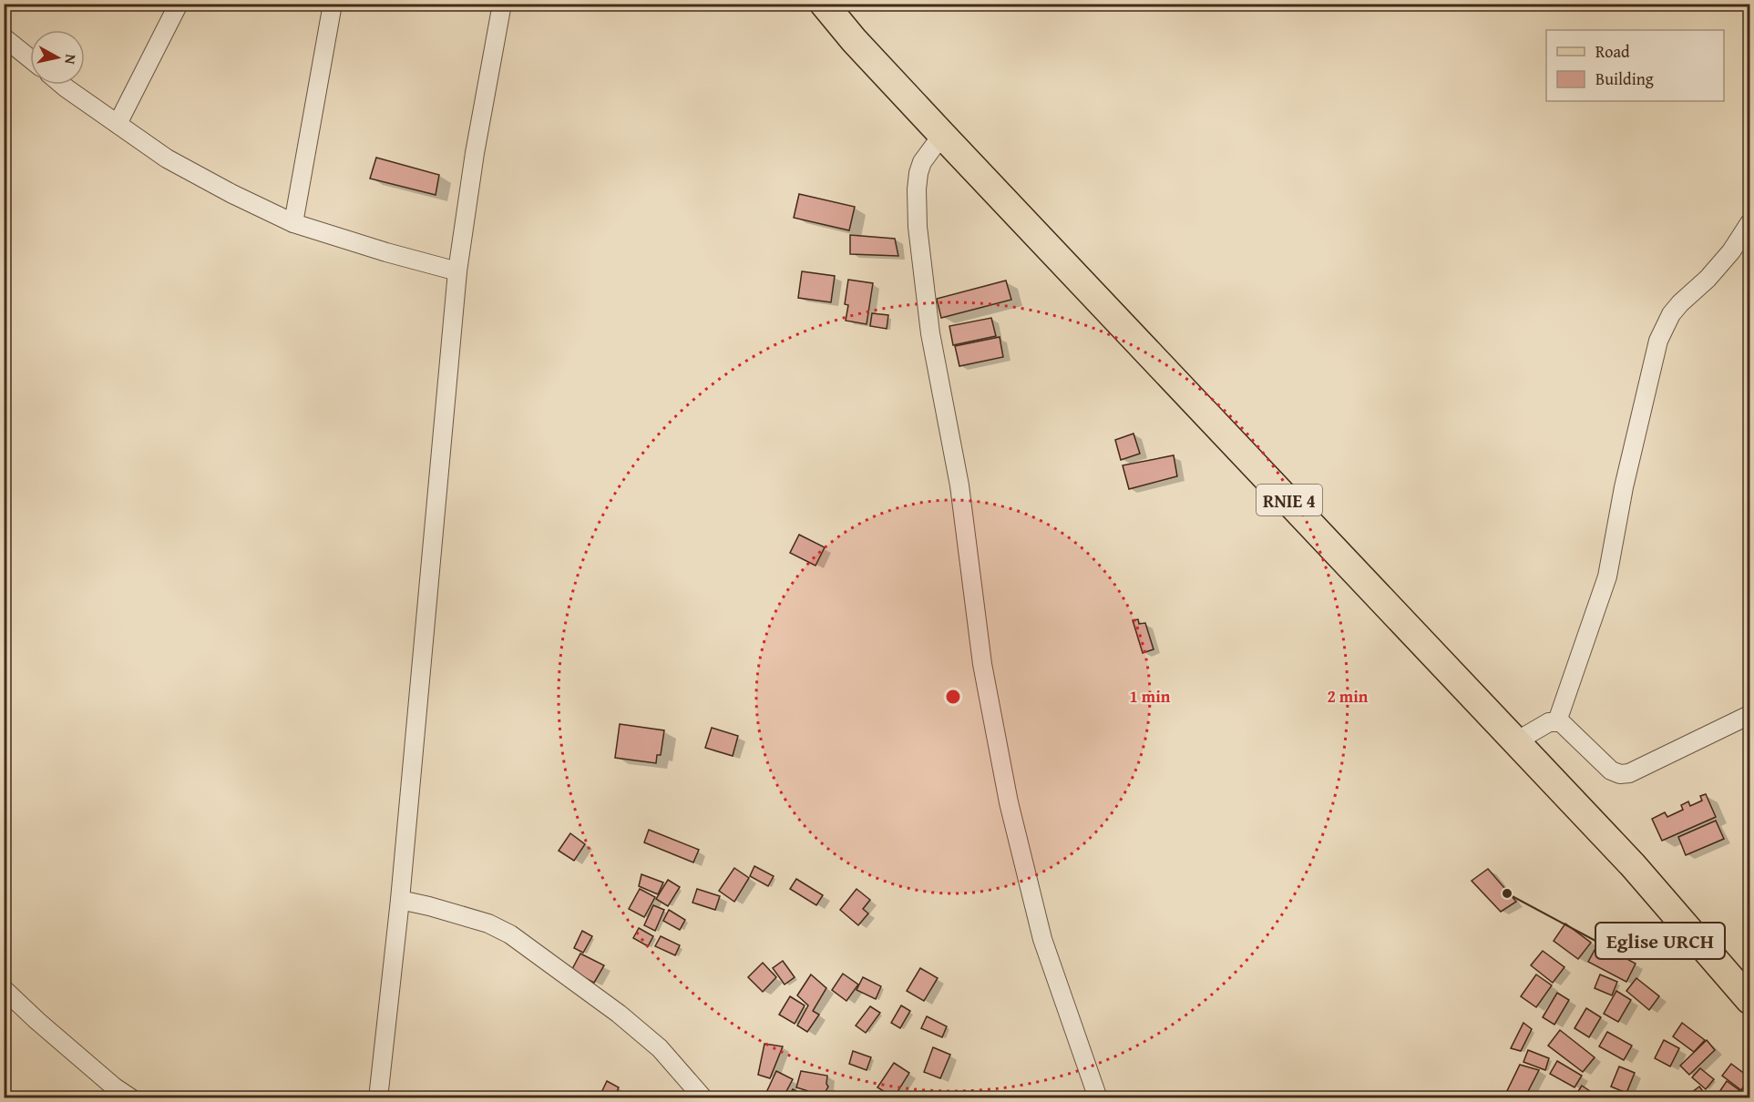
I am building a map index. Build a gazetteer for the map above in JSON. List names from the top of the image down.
{
  "streets": {
    "main road": ["RNIE 4"]
  },
  "places": ["Eglise URCH"],
  "legend": ["Road", "Building"],
  "north": "right",
  "rings": ["1 min", "2 min"]
}
